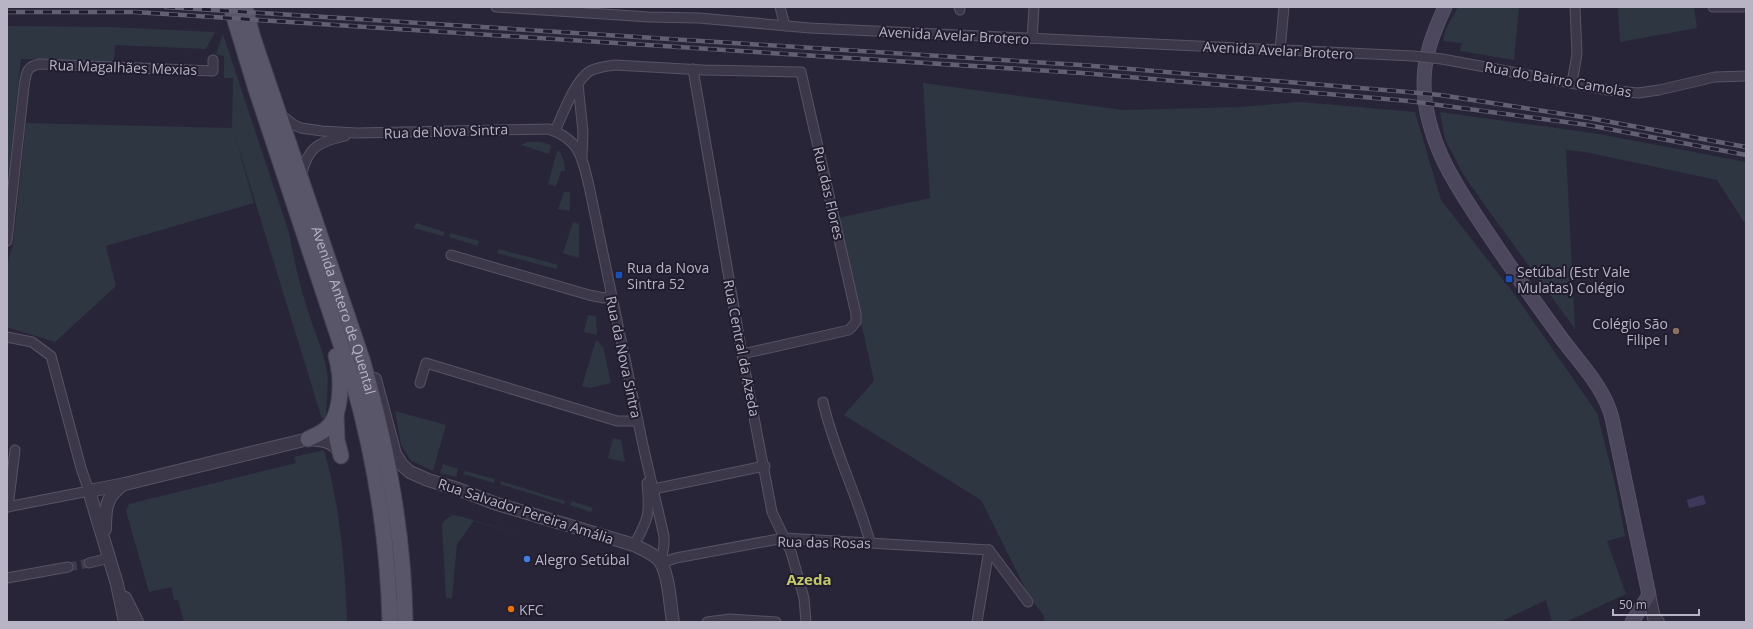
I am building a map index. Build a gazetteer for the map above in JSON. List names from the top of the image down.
{
  "streets": {
    "main road": ["Avenida Antero de Quental"],
    "street": [
      "Avenida Avelar Brotero",
      "Rua Magalhães Mexias",
      "Rua do Bairro Camolas",
      "Rua de Nova Sintra",
      "Rua das Flores",
      "Rua Central da Azeda",
      "Rua da Nova Sintra",
      "Rua Salvador Pereira Amália",
      "Rua das Rosas"
    ]
  },
  "crossings": [
    ["Avenida Avelar Brotero", "Rua do Bairro Camolas"],
    ["Rua de Nova Sintra", "Avenida Antero de Quental"],
    ["Rua de Nova Sintra", "Rua da Nova Sintra"],
    ["Rua das Flores", "Rua Central da Azeda"],
    ["Avenida Antero de Quental", "Rua Salvador Pereira Amália"],
    ["Rua Central da Azeda", "Rua das Rosas"],
    ["Rua da Nova Sintra", "Rua Salvador Pereira Amália"],
    ["Rua da Nova Sintra", "Rua das Rosas"],
    ["Rua Salvador Pereira Amália", "Rua das Rosas"]
  ],
  "districts": ["Azeda"],
  "places": {
    "transit": ["Rua da Nova Sintra 52", "Setúbal (Estr Vale Mulatas) Colégio"],
    "other": ["Colégio São Filipe I", "Alegro Setúbal", "KFC"]
  },
  "scale_bar": "50 m"
}
